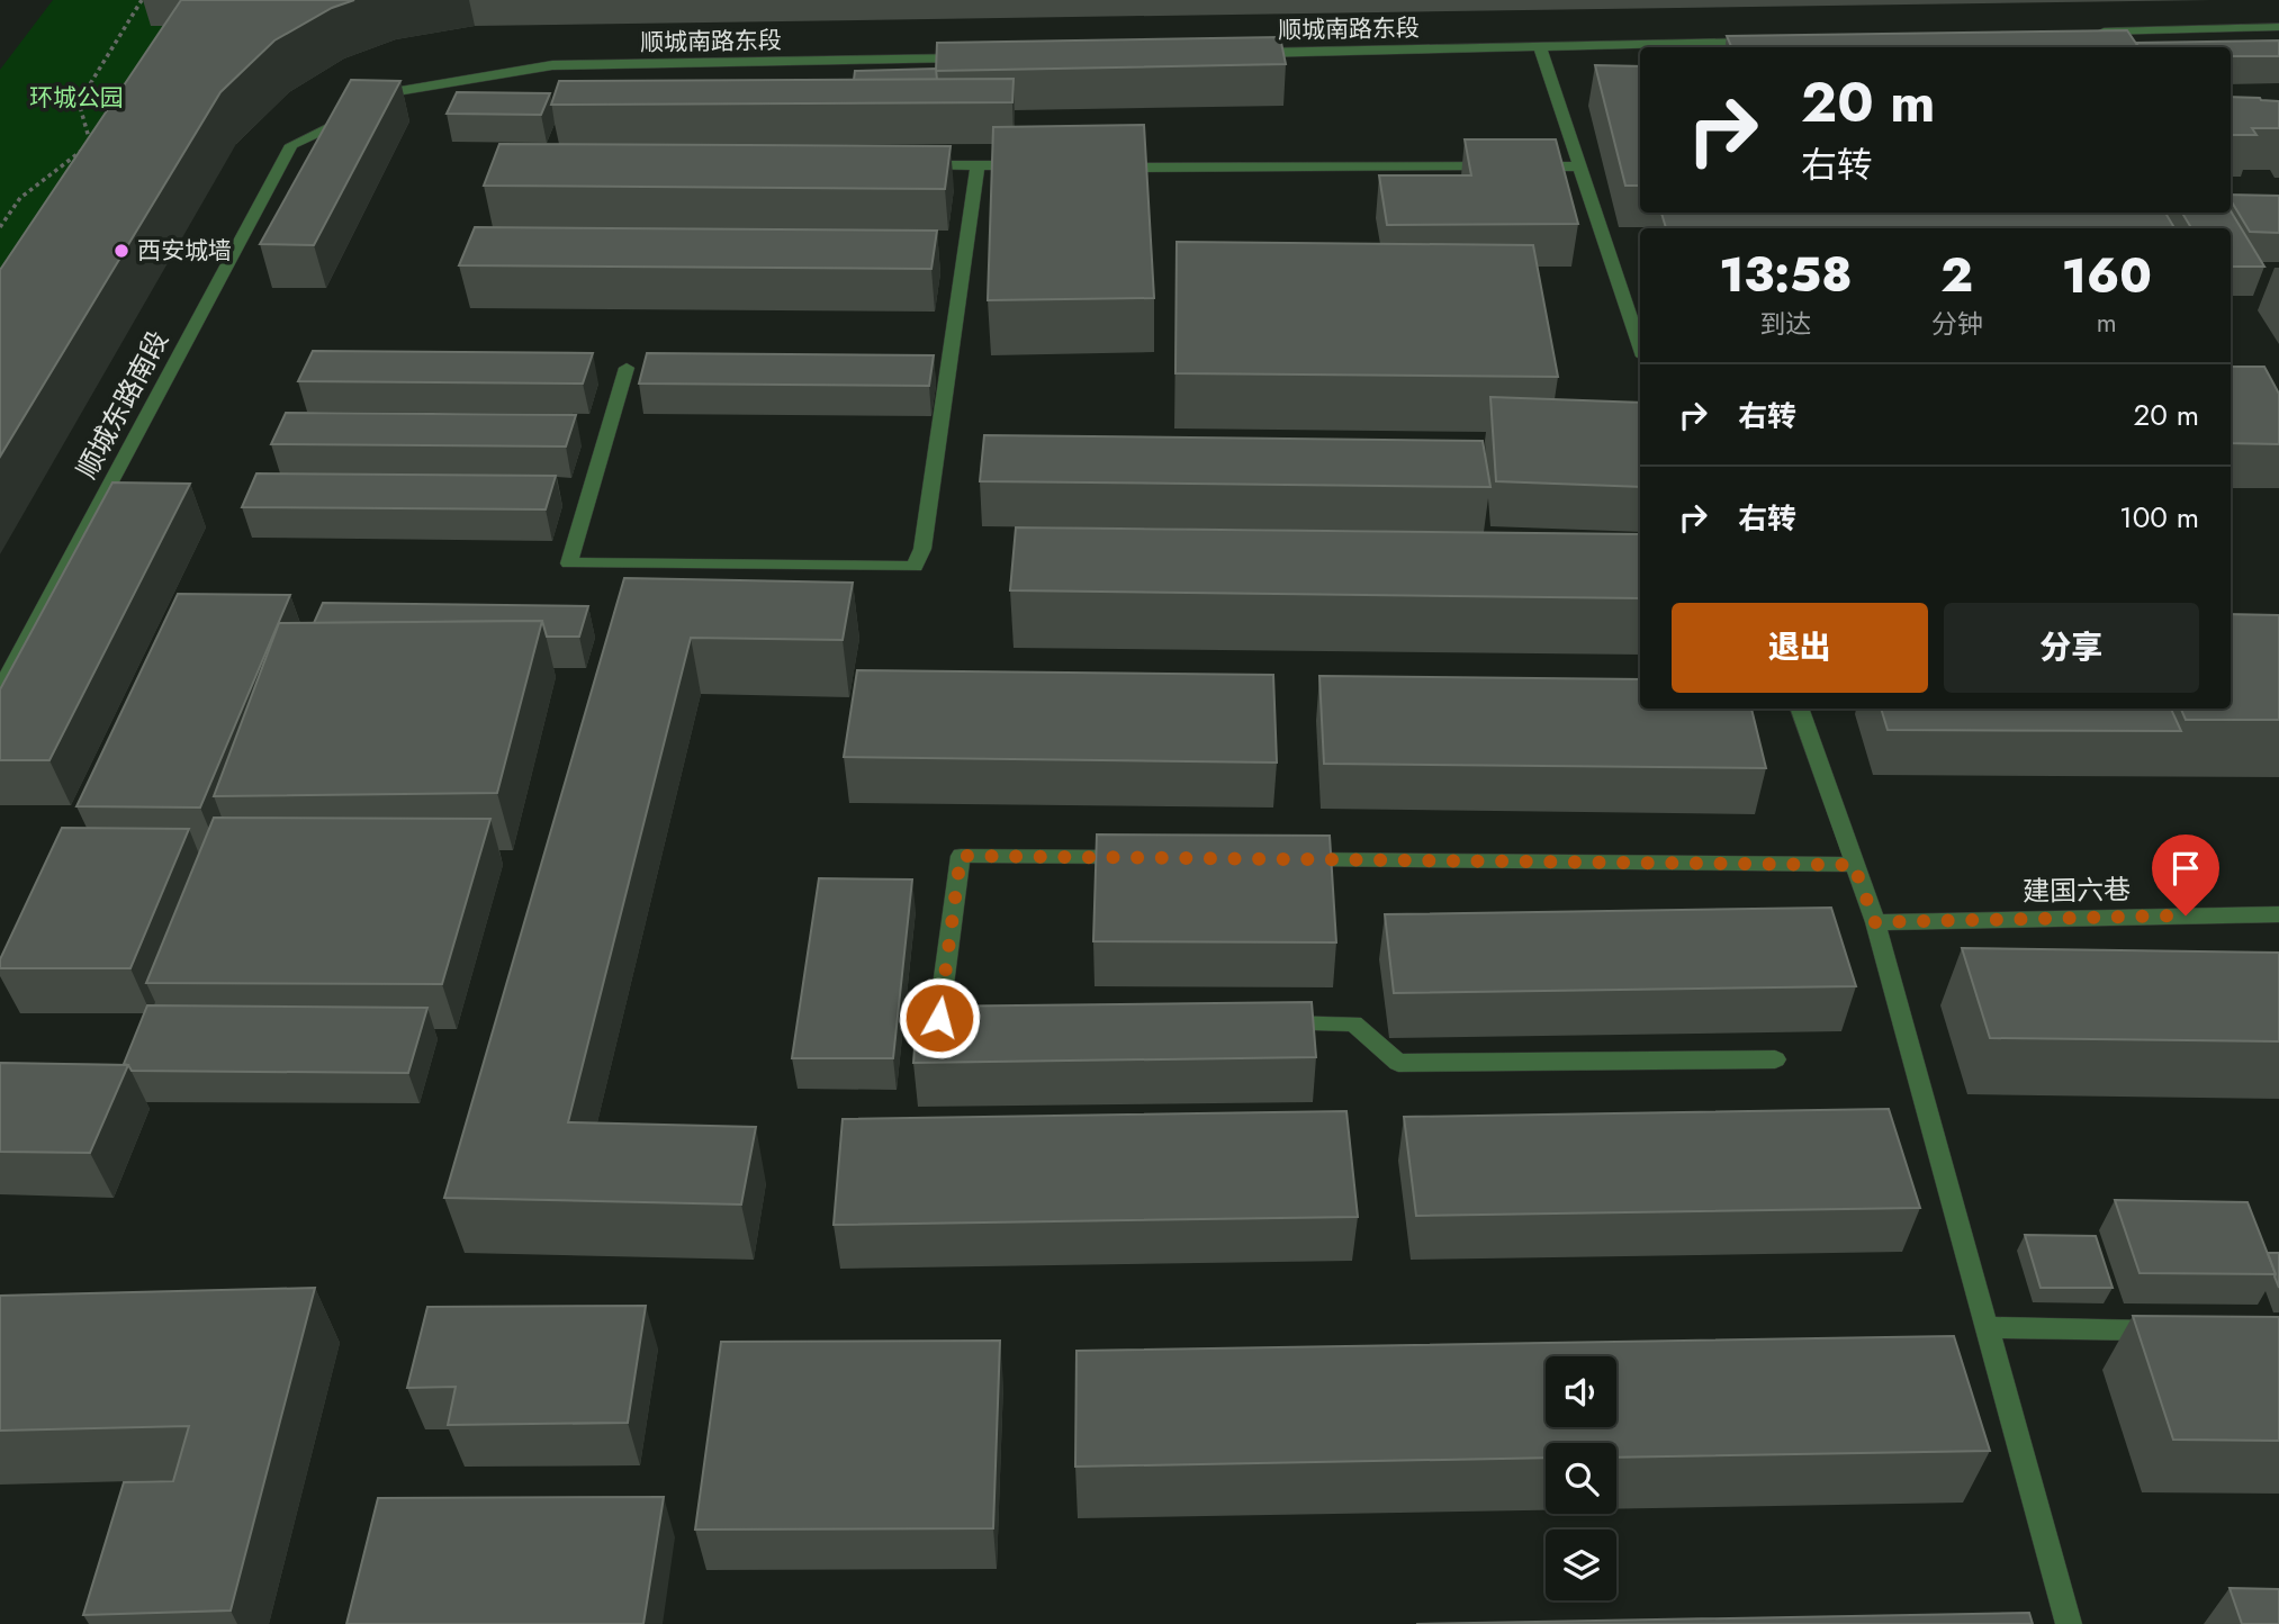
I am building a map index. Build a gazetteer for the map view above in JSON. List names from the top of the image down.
{
  "streets": {
    "street": ["顺城南路东段", "顺城东路南段", "建国六巷"]
  },
  "parks": ["环城公园"],
  "places": ["西安城墙"],
  "page": {
    "turn": ["20 m", "右转"],
    "eta": [
      "13:58",
      "到达",
      "2",
      "分钟",
      "160",
      "m"
    ],
    "list": [
      {
        "name": "右转",
        "value": "20 m"
      },
      {
        "name": "右转",
        "value": "100 m"
      }
    ],
    "buttons": ["退出", "分享"]
  }
}
